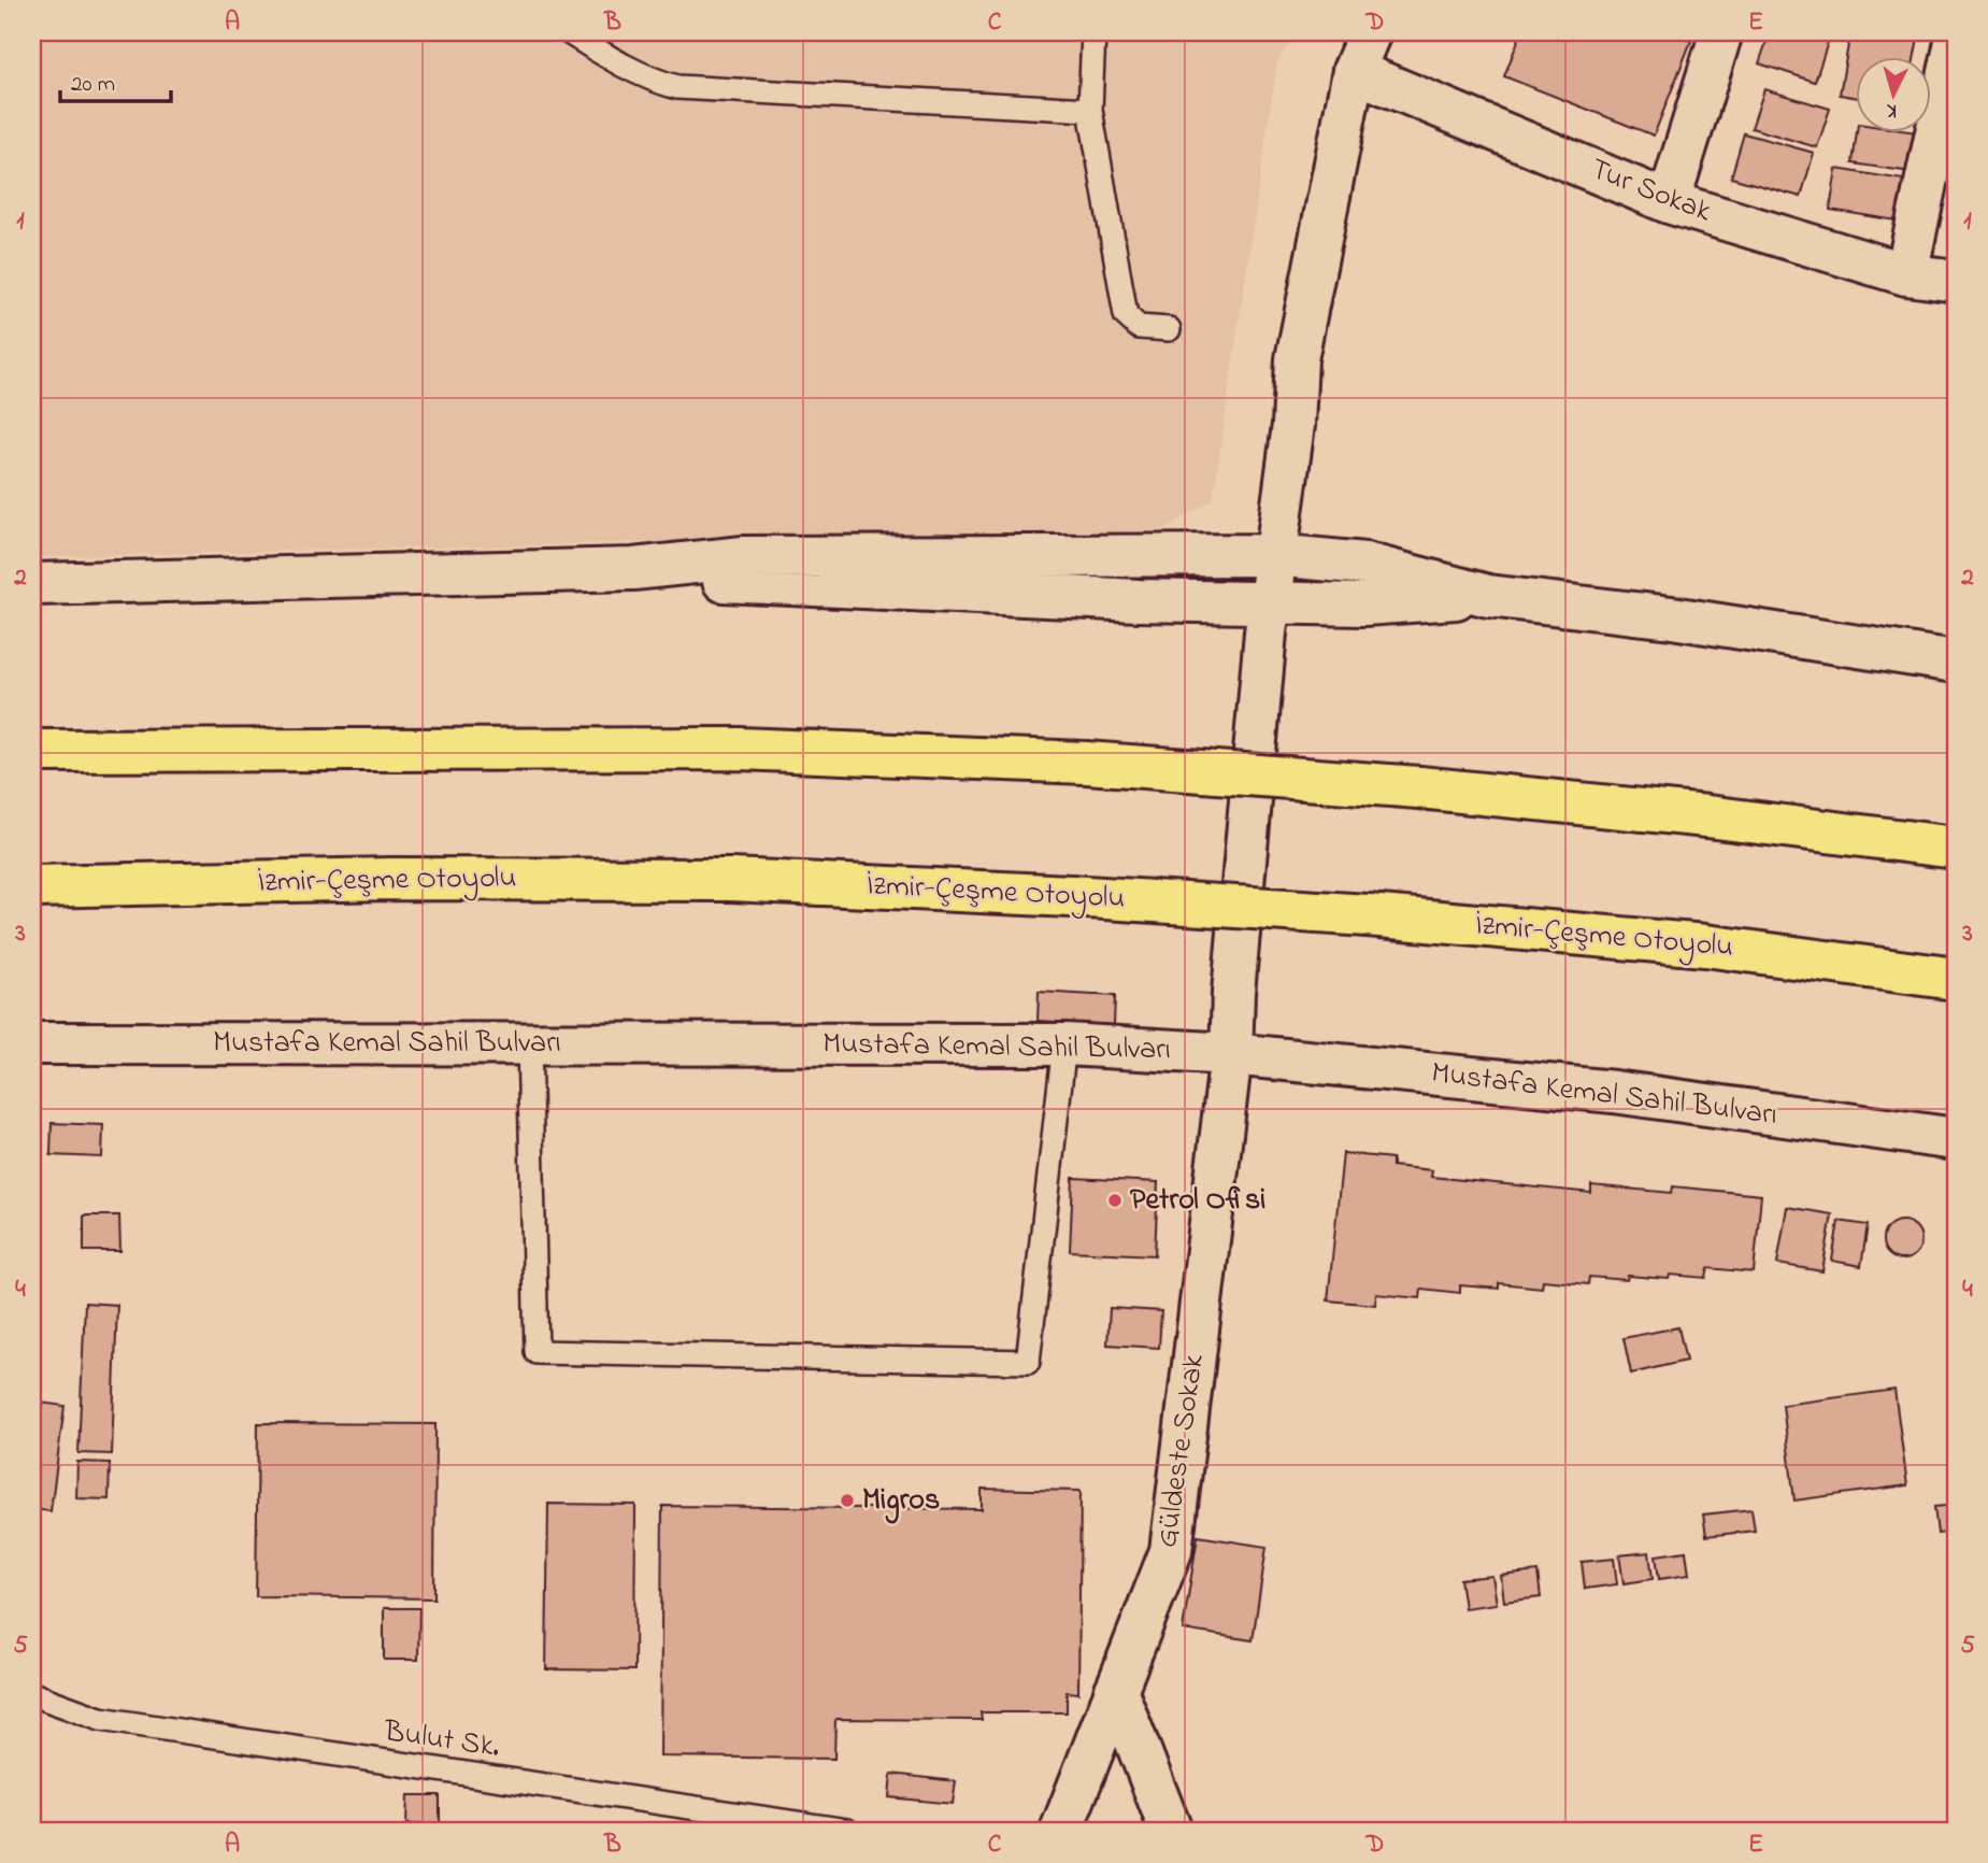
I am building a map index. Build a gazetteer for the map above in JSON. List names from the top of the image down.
{
  "streets": {
    "highway": ["İzmir-Çeşme Otoyolu"],
    "street": ["Tur Sokak", "Mustafa Kemal Sahil Bulvarı", "Güldeste Sokak"],
    "lane": ["Bulut Sk."]
  },
  "crossings": [
    ["Tur Sokak", "Güldeste Sokak"],
    ["Mustafa Kemal Sahil Bulvarı", "Güldeste Sokak"]
  ],
  "places": ["Petrol Ofisi", "Migros"],
  "scale_bar": "20 m",
  "north": "bottom",
  "grid": {
    "columns": [
      "A",
      "B",
      "C",
      "D",
      "E"
    ],
    "rows": [
      "1",
      "2",
      "3",
      "4",
      "5"
    ]
  }
}
